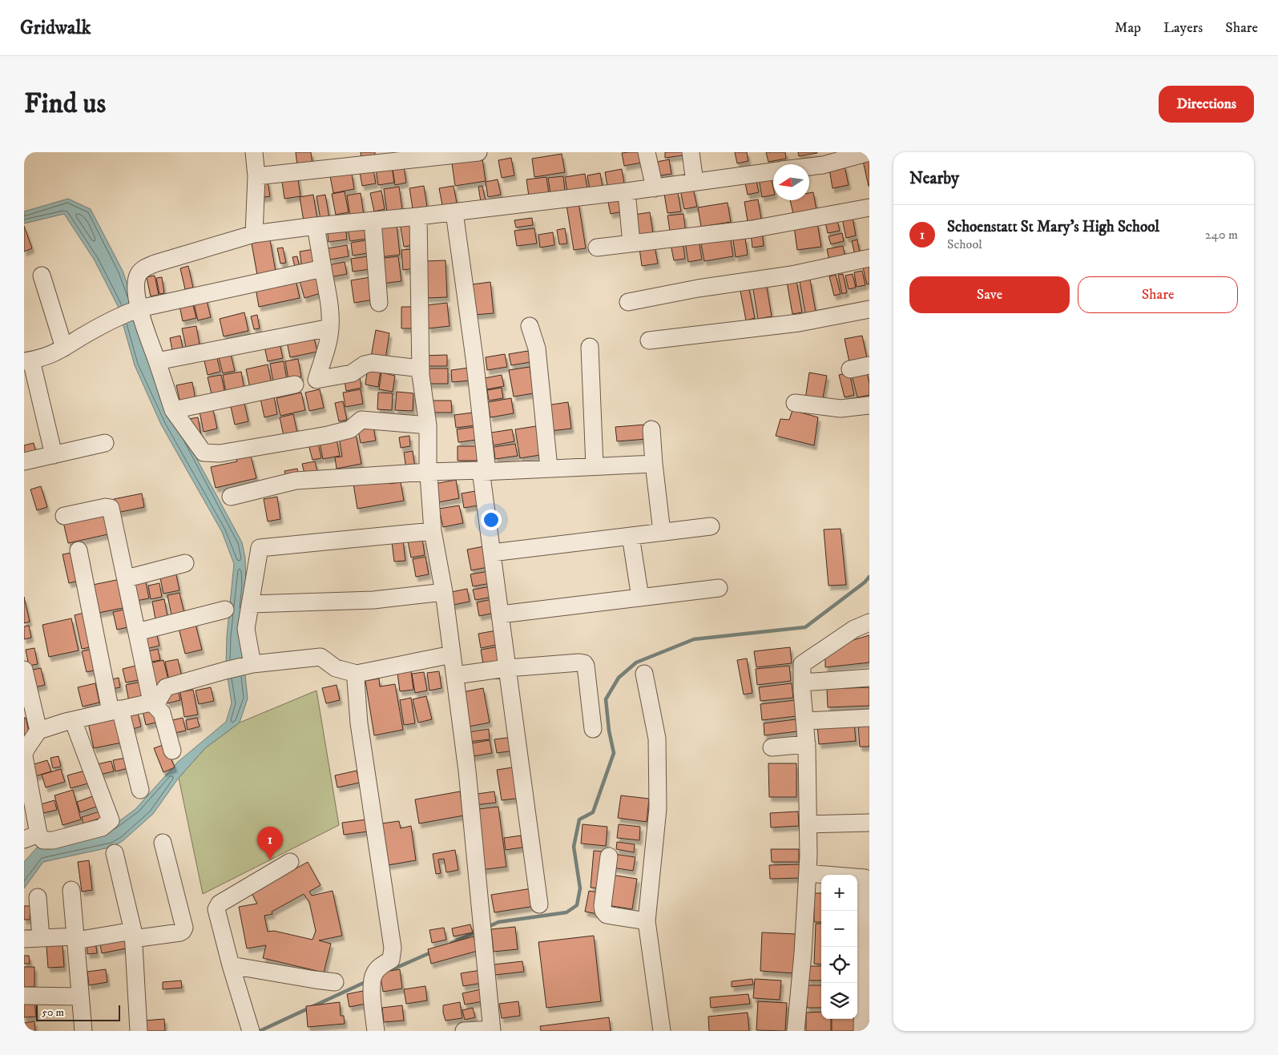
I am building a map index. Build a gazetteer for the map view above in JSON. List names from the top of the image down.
{
  "scale_bar": "50 m",
  "north": "left",
  "page": {
    "header": "Gridwalk",
    "nav": ["Map", "Layers", "Share"],
    "buttons": [
      "Directions",
      ["Save", "Share"]
    ],
    "title": "Find us",
    "heading": "Nearby",
    "list": [
      {
        "mark": "1",
        "name": "Schoenstatt St Mary's High School",
        "note": "School",
        "value": "240 m"
      }
    ],
    "pins": "1",
    "map_buttons": ["+", "−"],
    "scale": "50 m"
  }
}
